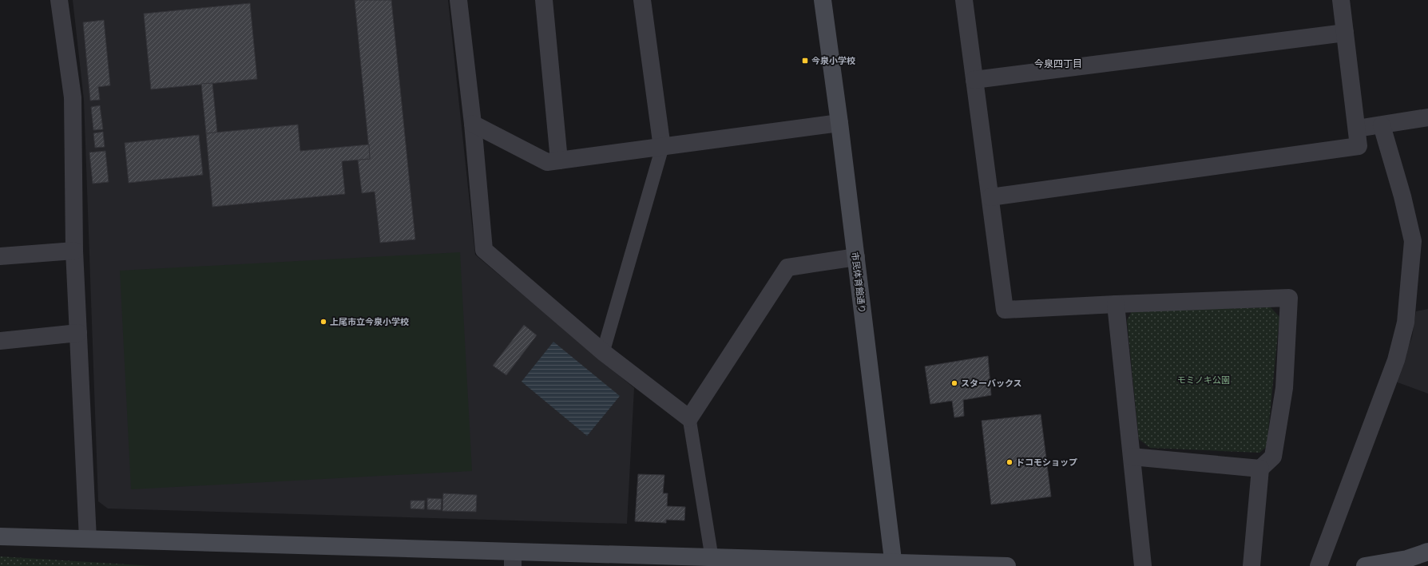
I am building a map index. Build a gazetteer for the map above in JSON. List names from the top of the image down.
{
  "streets": {
    "street": ["市民体育館通り"]
  },
  "districts": ["今泉四丁目"],
  "parks": ["モミノキ公園"],
  "places": {
    "transit": ["今泉小学校"],
    "other": ["上尾市立今泉小学校", "スターバックス", "ドコモショップ"]
  }
}
